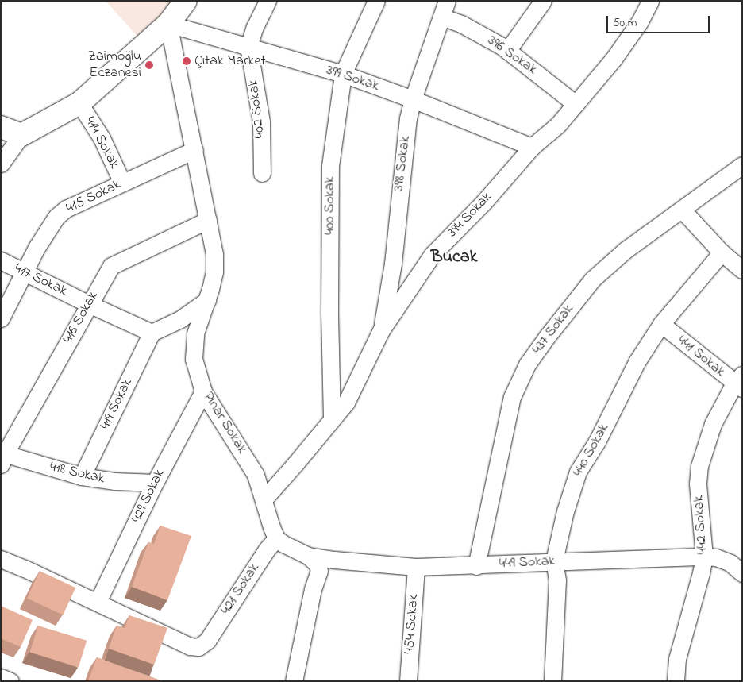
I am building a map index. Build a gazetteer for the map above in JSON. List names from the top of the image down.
{
  "streets": {
    "street": [
      "396 Sokak",
      "399 Sokak",
      "402 Sokak",
      "414 Sokak",
      "398 Sokak",
      "415 Sokak",
      "400 Sokak",
      "394 Sokak",
      "417 Sokak",
      "416 Sokak",
      "437 Sokak",
      "441 Sokak",
      "419 Sokak",
      "Pınar Sokak",
      "440 Sokak",
      "418 Sokak",
      "429 Sokak",
      "442 Sokak",
      "449 Sokak",
      "421 Sokak",
      "454 Sokak"
    ]
  },
  "crossings": [
    ["396 Sokak", "398 Sokak"],
    ["396 Sokak", "394 Sokak"],
    ["399 Sokak", "402 Sokak"],
    ["399 Sokak", "398 Sokak"],
    ["399 Sokak", "400 Sokak"],
    ["399 Sokak", "394 Sokak"],
    ["399 Sokak", "Pınar Sokak"],
    ["414 Sokak", "415 Sokak"],
    ["398 Sokak", "394 Sokak"],
    ["415 Sokak", "417 Sokak"],
    ["415 Sokak", "Pınar Sokak"],
    ["400 Sokak", "394 Sokak"],
    ["394 Sokak", "Pınar Sokak"],
    ["417 Sokak", "416 Sokak"],
    ["417 Sokak", "419 Sokak"],
    ["416 Sokak", "Pınar Sokak"],
    ["416 Sokak", "418 Sokak"],
    ["437 Sokak", "449 Sokak"],
    ["441 Sokak", "440 Sokak"],
    ["441 Sokak", "442 Sokak"],
    ["419 Sokak", "418 Sokak"],
    ["Pınar Sokak", "429 Sokak"],
    ["Pınar Sokak", "421 Sokak"],
    ["440 Sokak", "449 Sokak"],
    ["418 Sokak", "429 Sokak"],
    ["429 Sokak", "421 Sokak"],
    ["442 Sokak", "449 Sokak"],
    ["449 Sokak", "454 Sokak"]
  ],
  "districts": ["Bucak"],
  "places": ["Çıtak Market", "Zaimoğlu Eczanesi"],
  "scale_bar": "50 m"
}
